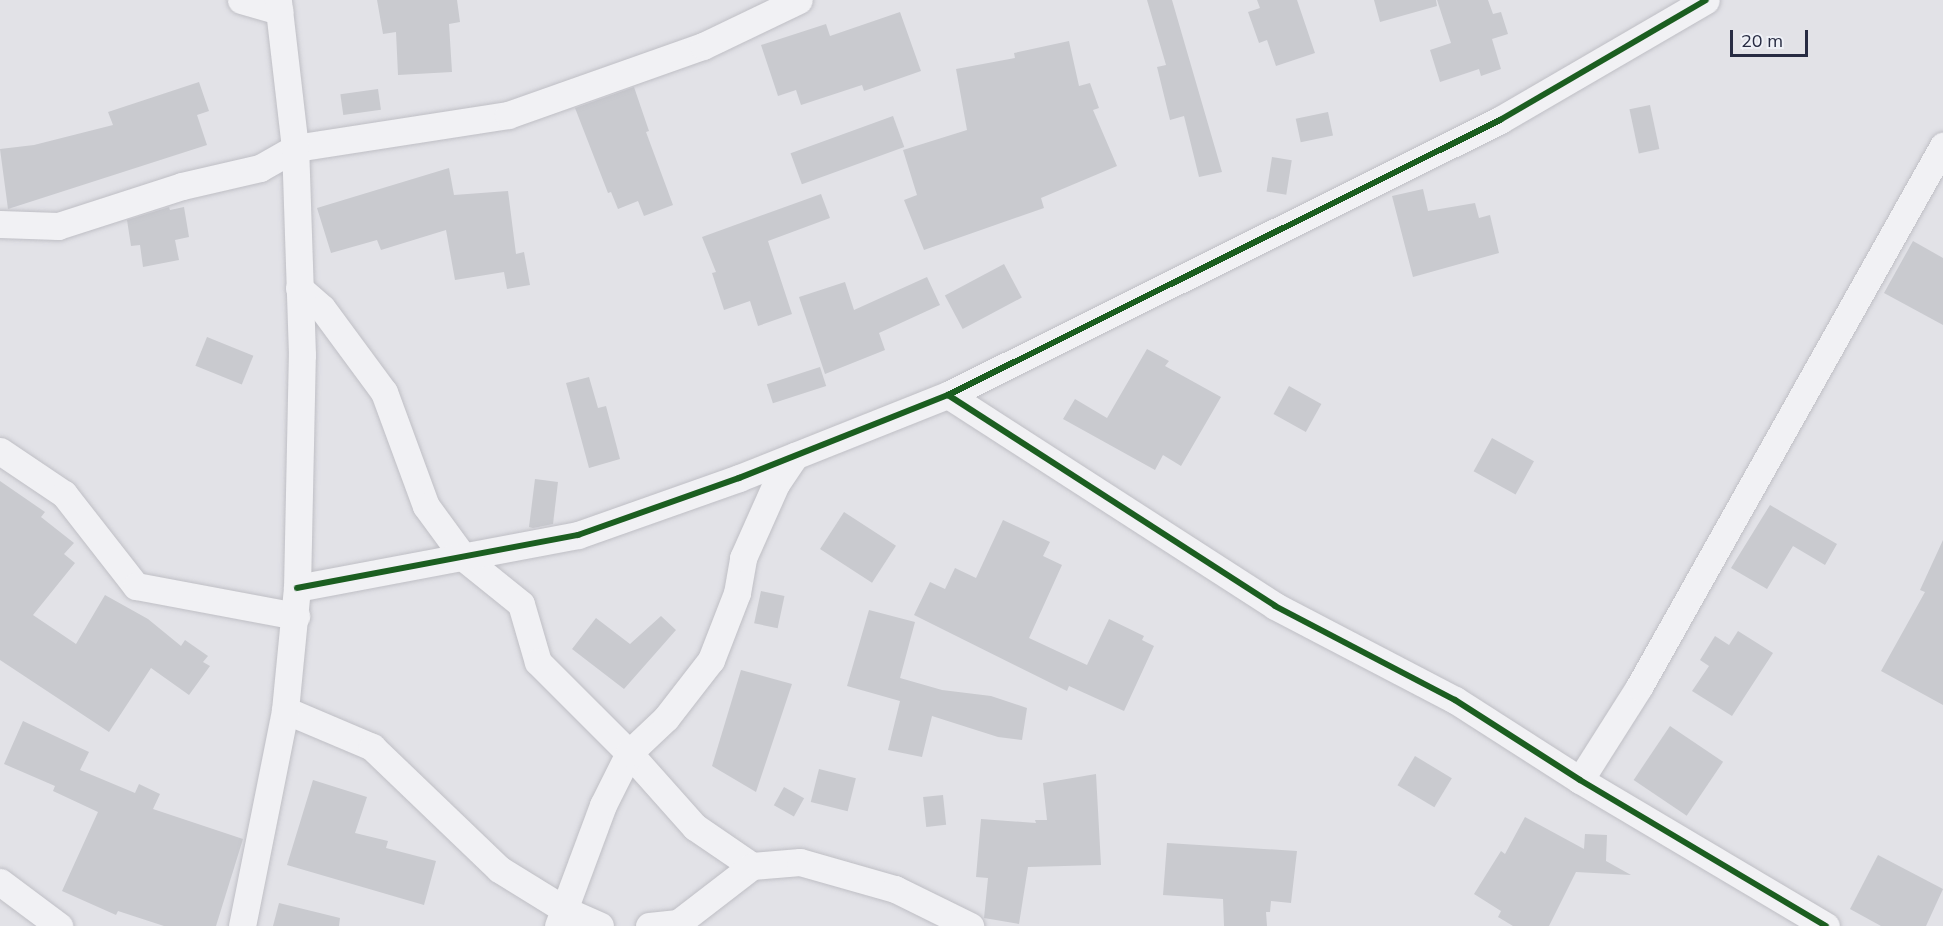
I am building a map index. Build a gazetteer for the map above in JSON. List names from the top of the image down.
{
  "scale_bar": "20 m"
}
